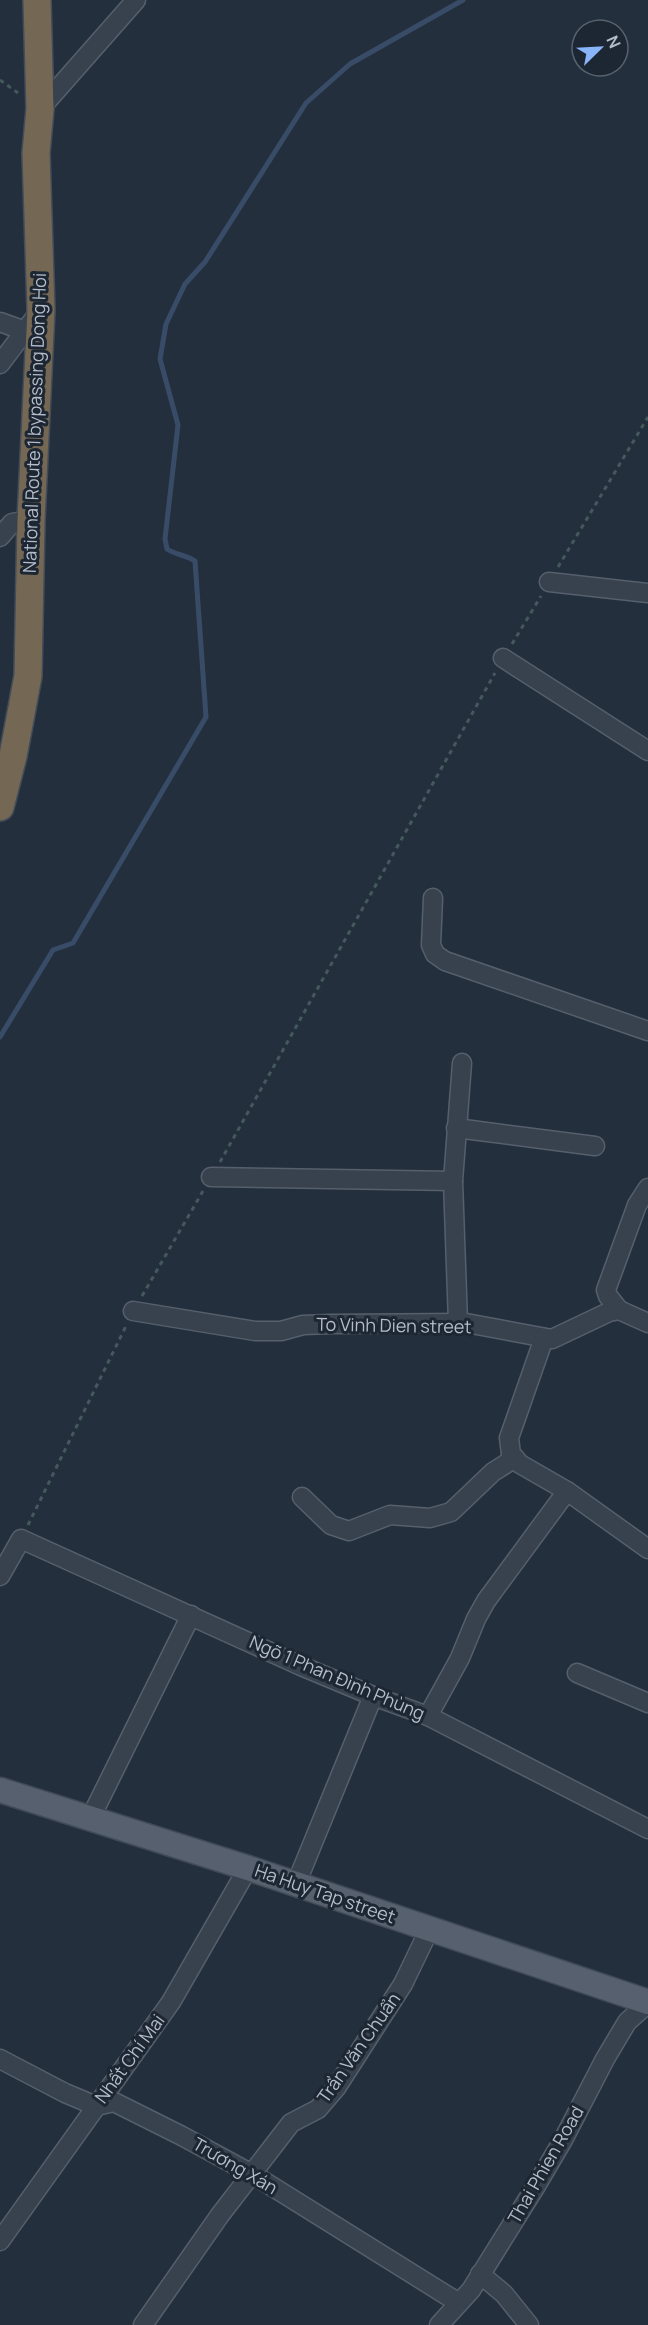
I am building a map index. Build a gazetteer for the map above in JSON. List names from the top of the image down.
{
  "streets": {
    "highway": ["National Route 1 bypassing Dong Hoi"],
    "main road": ["Ha Huy Tap street"],
    "street": [
      "To Vinh Dien street",
      "Ngõ 1 Phan Đình Phùng",
      "Trần Văn Chuẩn",
      "Nhất Chí Mai",
      "Thai Phien Road",
      "Trương Xán"
    ]
  },
  "crossings": [
    ["Ha Huy Tap street", "Trần Văn Chuẩn"],
    ["Ha Huy Tap street", "Nhất Chí Mai"],
    ["Ha Huy Tap street", "Thai Phien Road"],
    ["Trần Văn Chuẩn", "Trương Xán"],
    ["Nhất Chí Mai", "Trương Xán"],
    ["Thai Phien Road", "Trương Xán"]
  ],
  "north": "top right"
}
